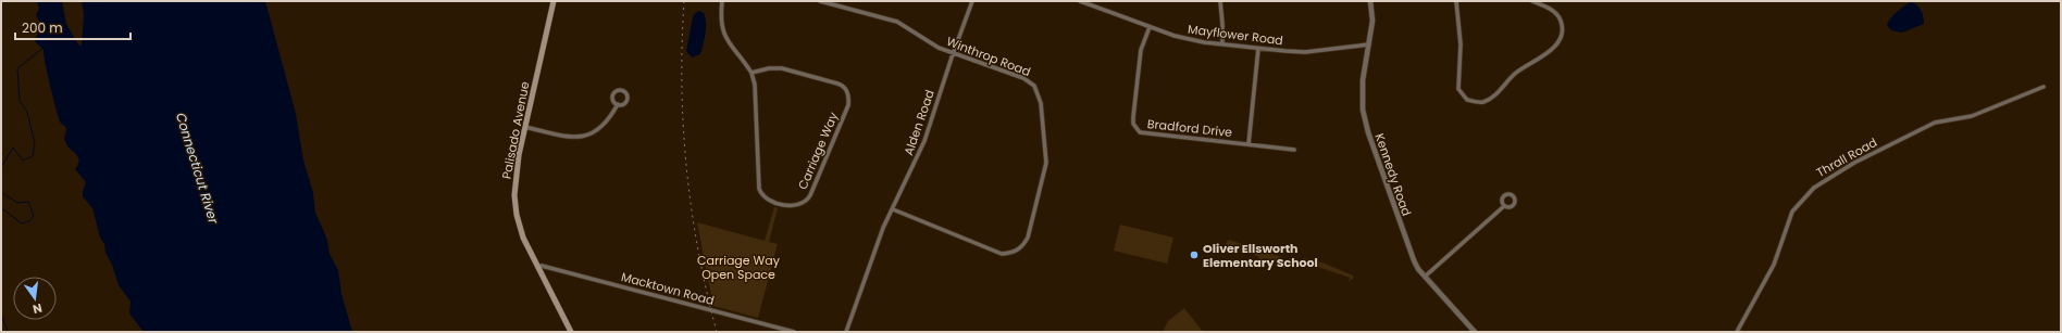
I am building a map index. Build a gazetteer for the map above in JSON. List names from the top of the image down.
{
  "streets": {
    "main road": ["Palisado Avenue"],
    "street": [
      "Mayflower Road",
      "Winthrop Road",
      "Alden Road",
      "Bradford Drive",
      "Carriage Way",
      "Thrall Road",
      "Kennedy Road",
      "Macktown Road"
    ]
  },
  "crossings": [
    ["Mayflower Road", "Bradford Drive"],
    ["Mayflower Road", "Kennedy Road"],
    ["Winthrop Road", "Alden Road"],
    ["Palisado Avenue", "Macktown Road"]
  ],
  "water": ["Connecticut River"],
  "parks": ["Carriage Way Open Space"],
  "places": ["Oliver Ellsworth Elementary School"],
  "scale_bar": "200 m",
  "north": "bottom"
}
